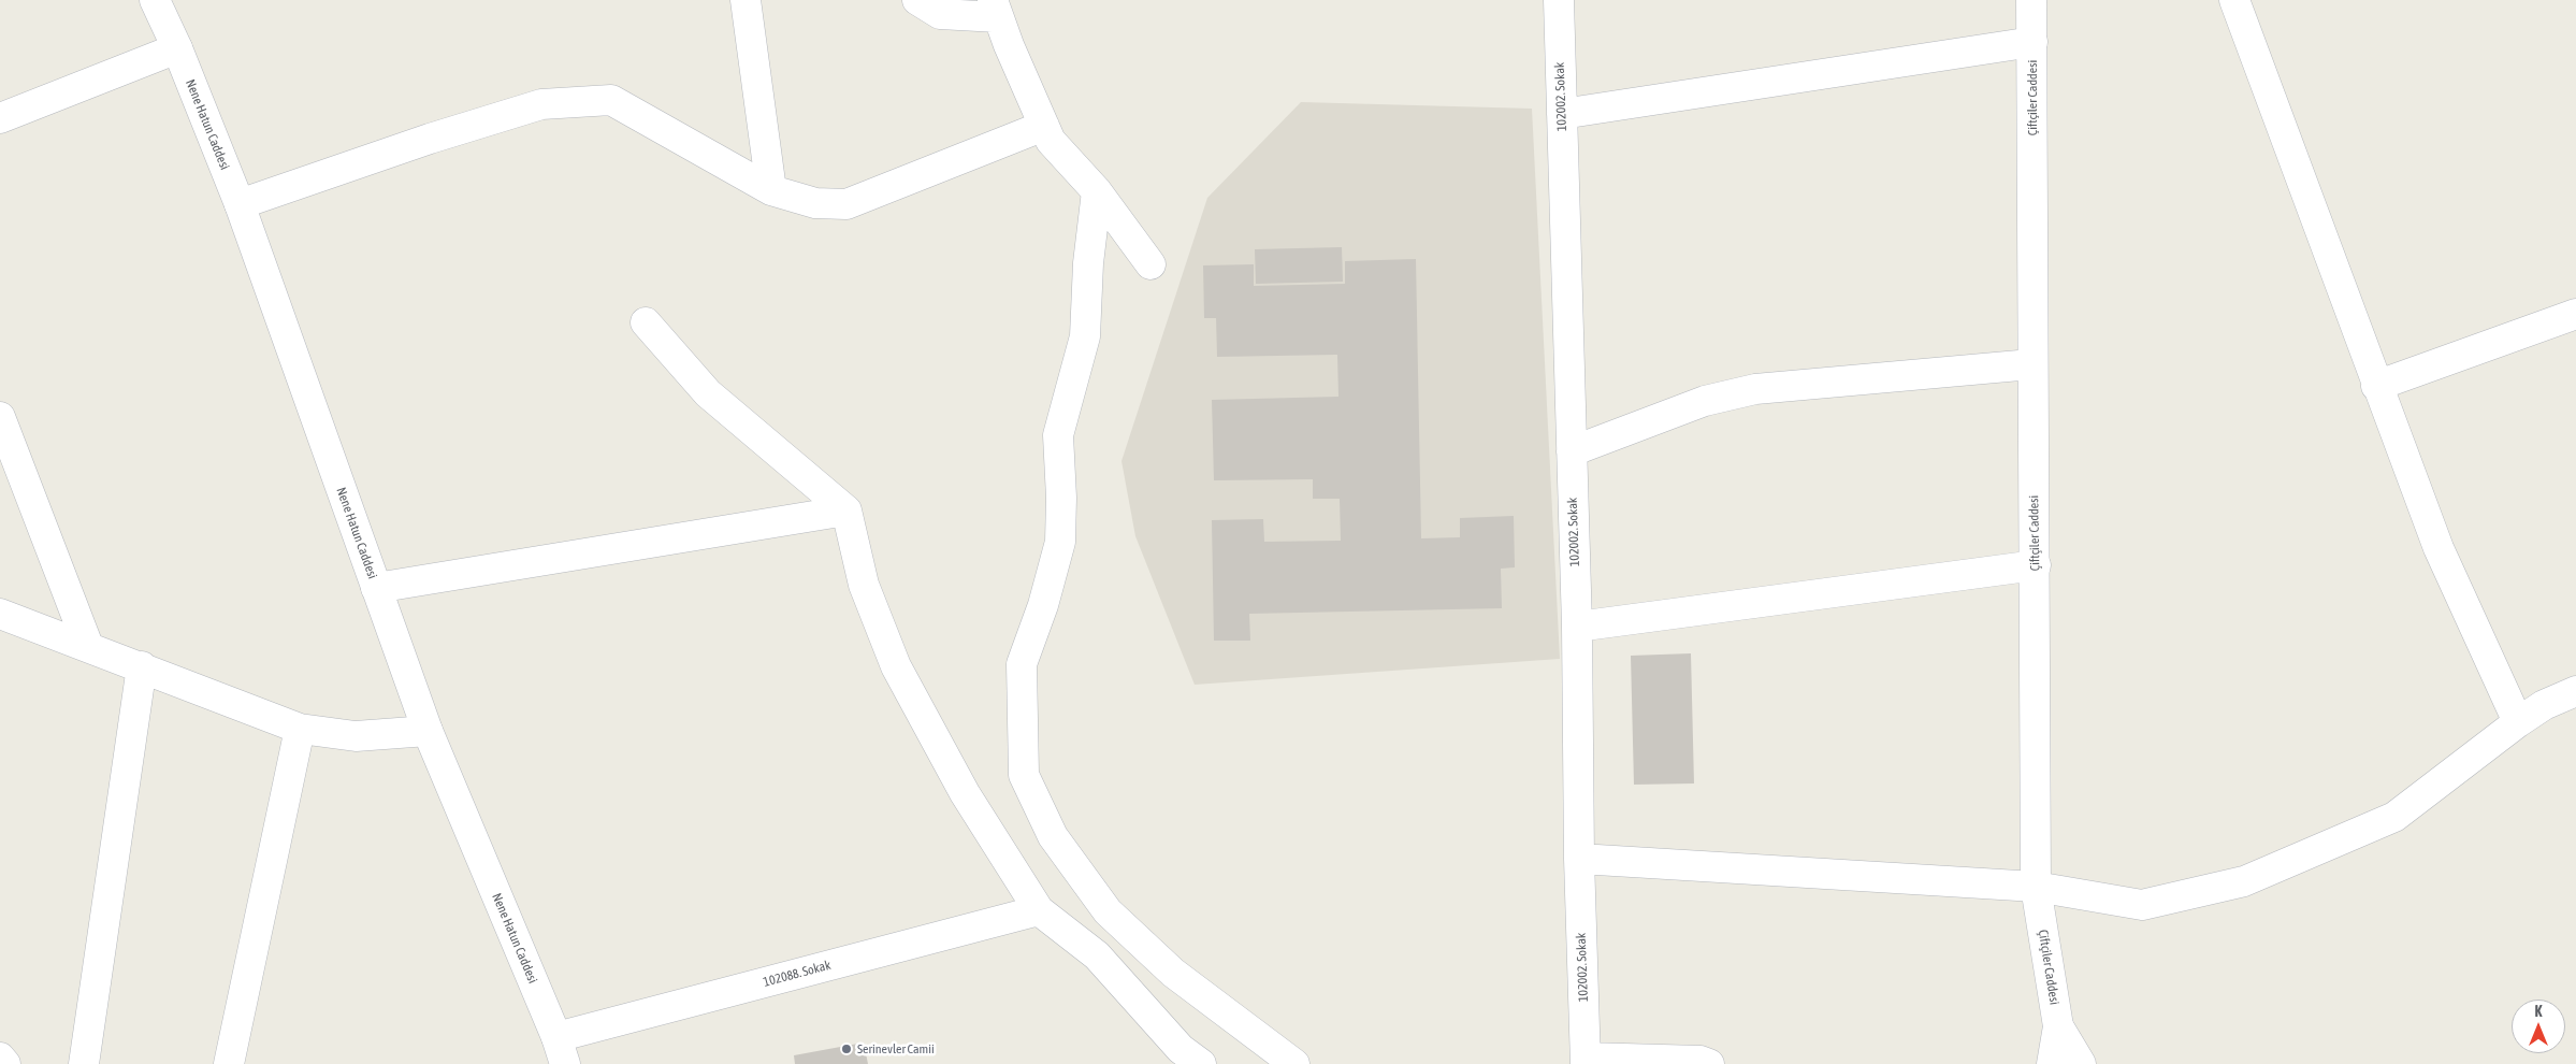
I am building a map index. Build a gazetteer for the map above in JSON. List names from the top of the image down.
{
  "streets": {
    "street": [
      "102002. Sokak",
      "Çiftçiler Caddesi",
      "Nene Hatun Caddesi",
      "102088. Sokak"
    ]
  },
  "crossings": [
    ["Nene Hatun Caddesi", "102088. Sokak"]
  ],
  "places": ["Serinevler Camii"],
  "north": "top"
}
